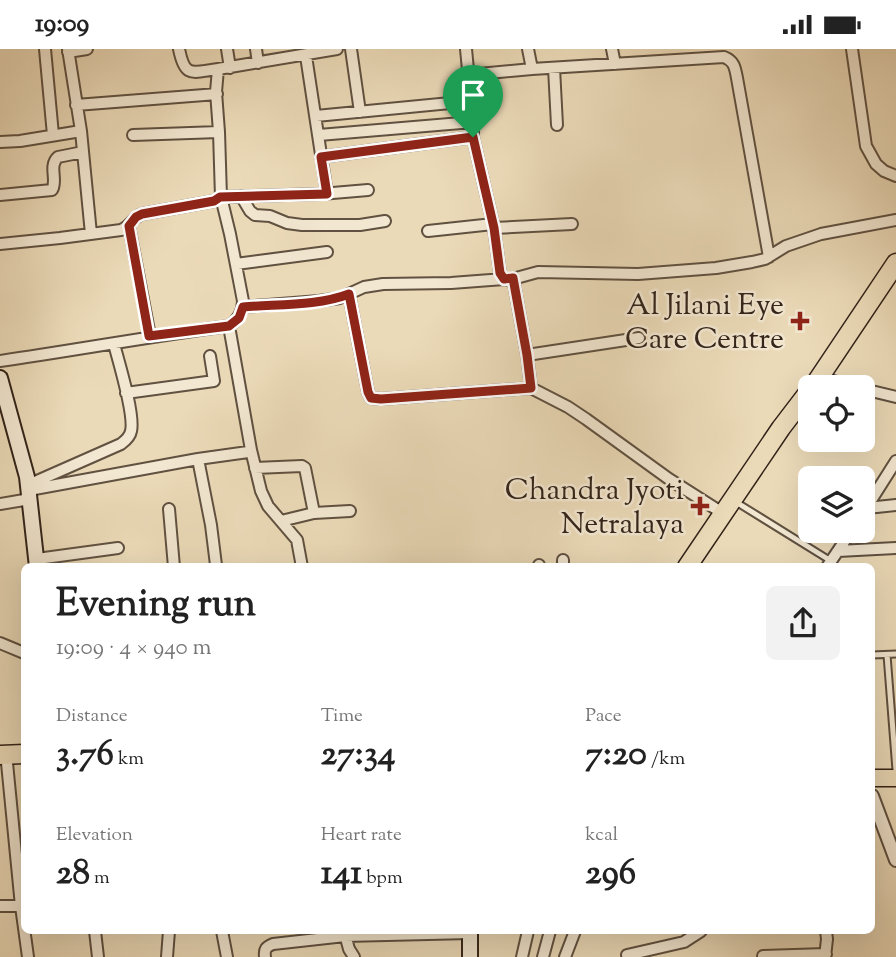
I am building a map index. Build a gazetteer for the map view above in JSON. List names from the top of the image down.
{
  "places": {
    "health": ["Al Jilani Eye Care Centre", "Chandra Jyoti Netralaya"]
  },
  "page": {
    "status": "19:09",
    "heading": ["Evening run", "19:09 · 4 × 940 m"],
    "stats": [
      ["Distance", "3.76 km"],
      ["Time", "27:34"],
      ["Pace", "7:20 /km"],
      ["Elevation", "28 m"],
      ["Heart rate", "141 bpm"],
      ["kcal", "296"]
    ]
  }
}
